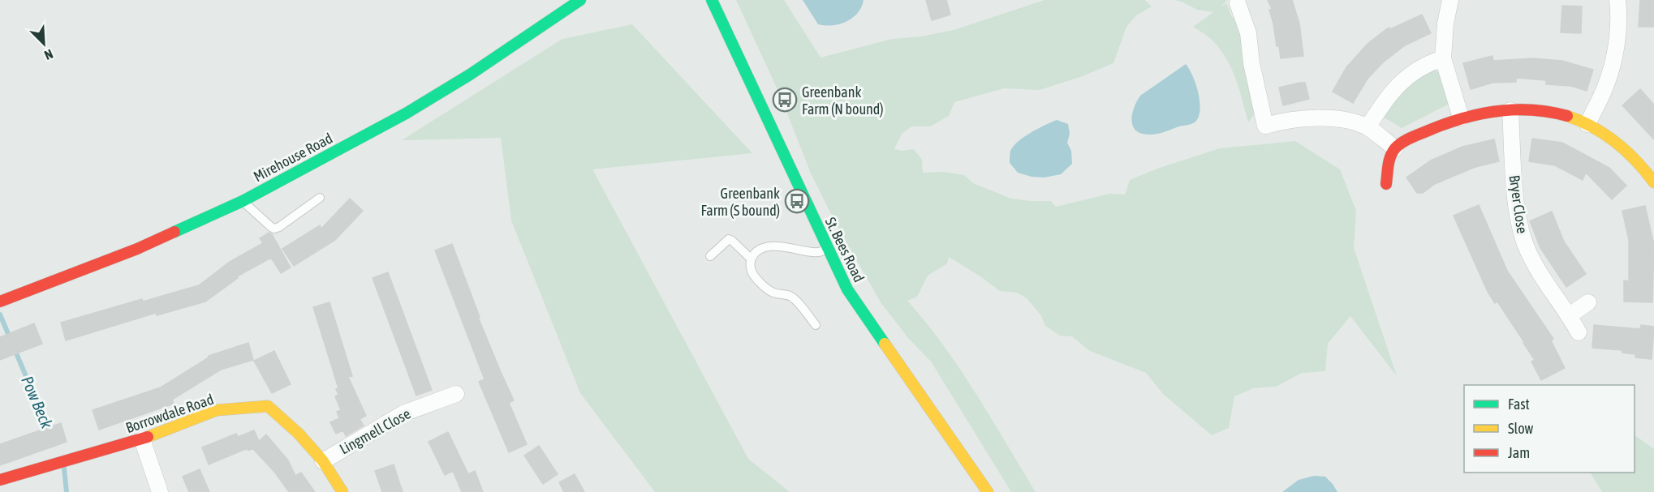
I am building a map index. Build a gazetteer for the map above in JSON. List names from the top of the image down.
{
  "streets": {
    "street": [
      "Mirehouse Road",
      "Bryer Close",
      "St. Bees Road",
      "Borrowdale Road",
      "Lingmell Close"
    ]
  },
  "crossings": [
    ["Borrowdale Road", "Lingmell Close"]
  ],
  "water": ["Pow Beck"],
  "places": {
    "bus stop": ["Greenbank Farm (N bound)", "Greenbank Farm (S bound)"]
  },
  "legend": ["Fast", "Slow", "Jam"],
  "north": "bottom right"
}
